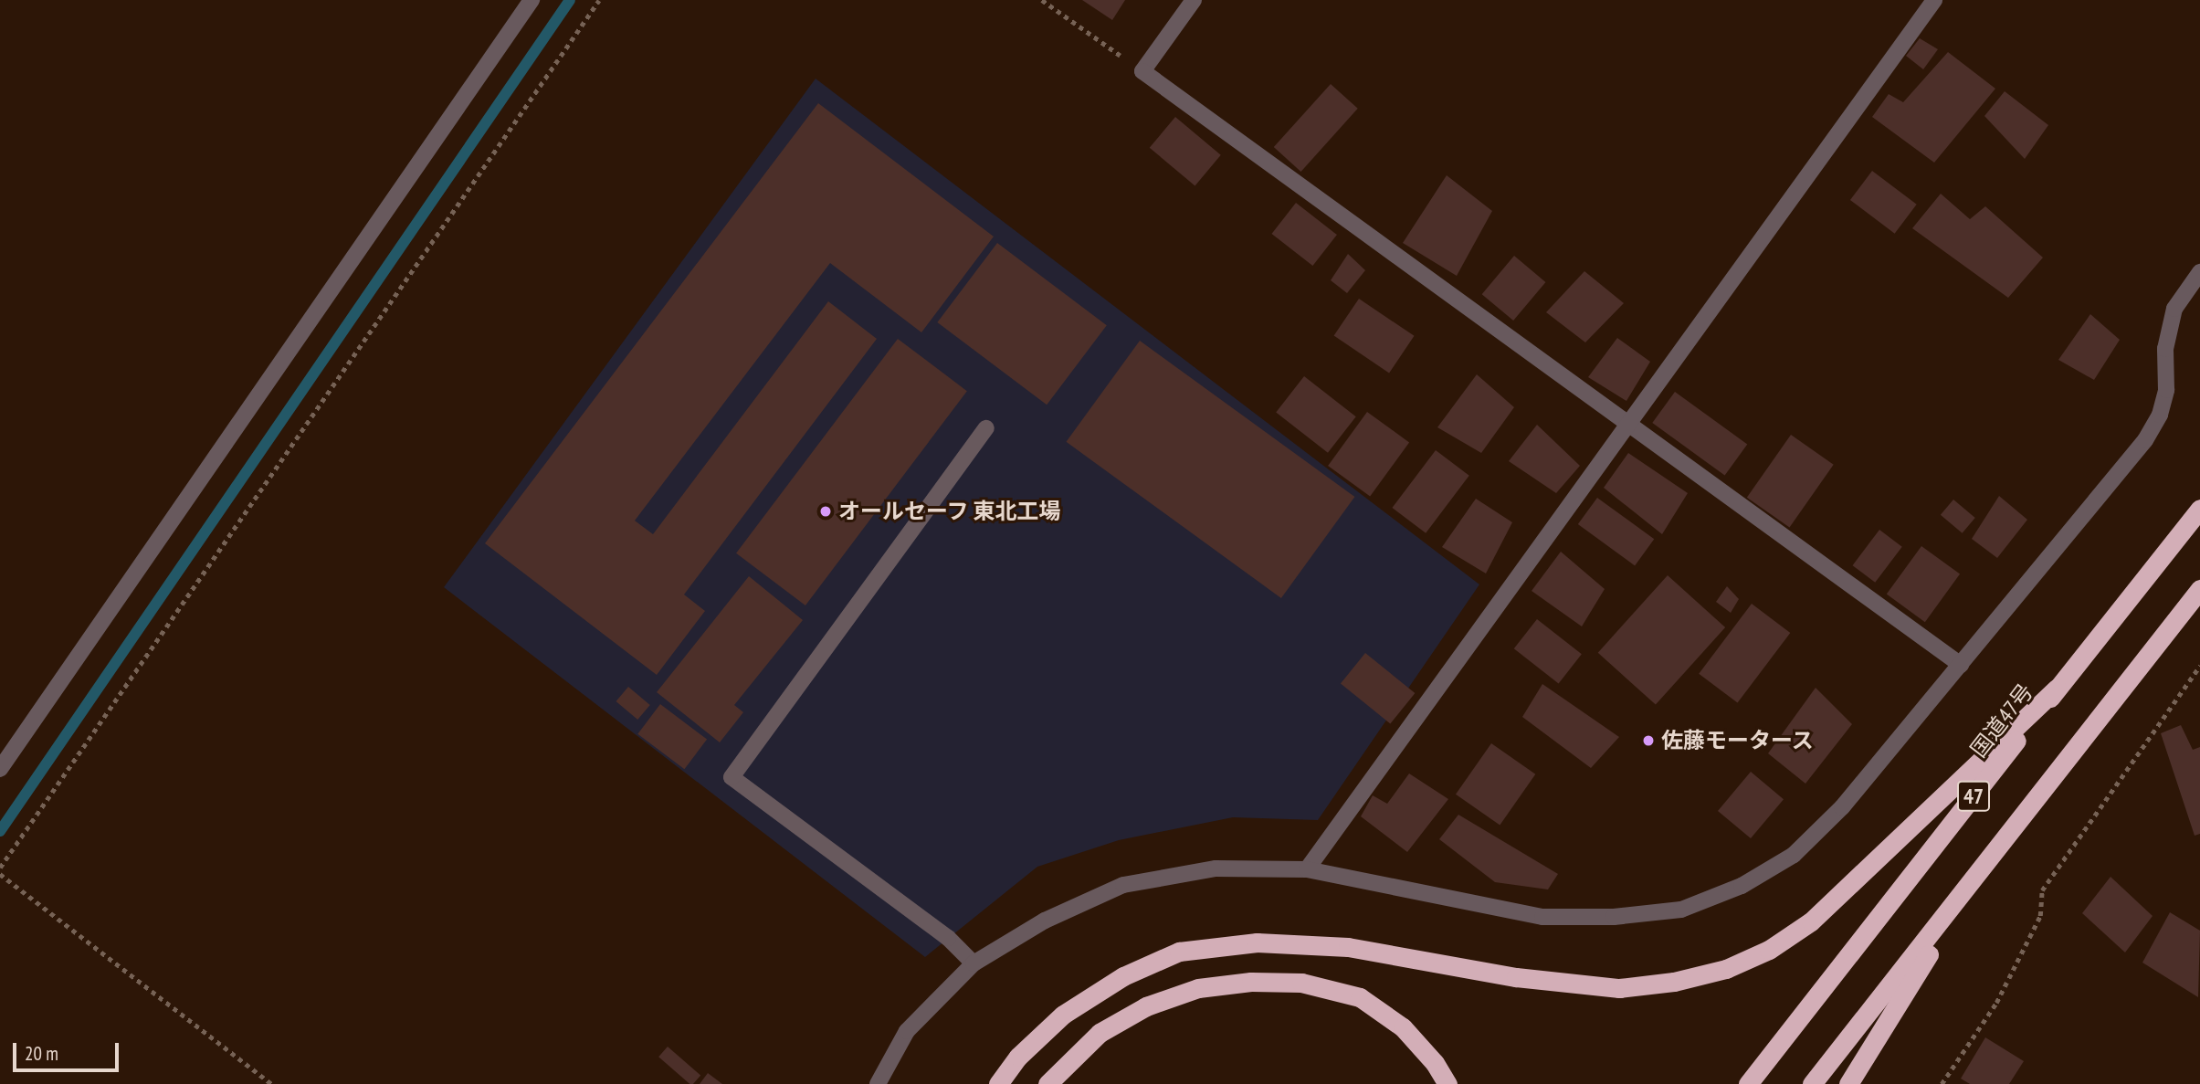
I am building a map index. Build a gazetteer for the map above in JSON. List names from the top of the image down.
{
  "streets": {
    "highway": ["国道47号", "47"]
  },
  "places": ["オールセーフ 東北工場", "佐藤モータース"],
  "scale_bar": "20 m"
}
